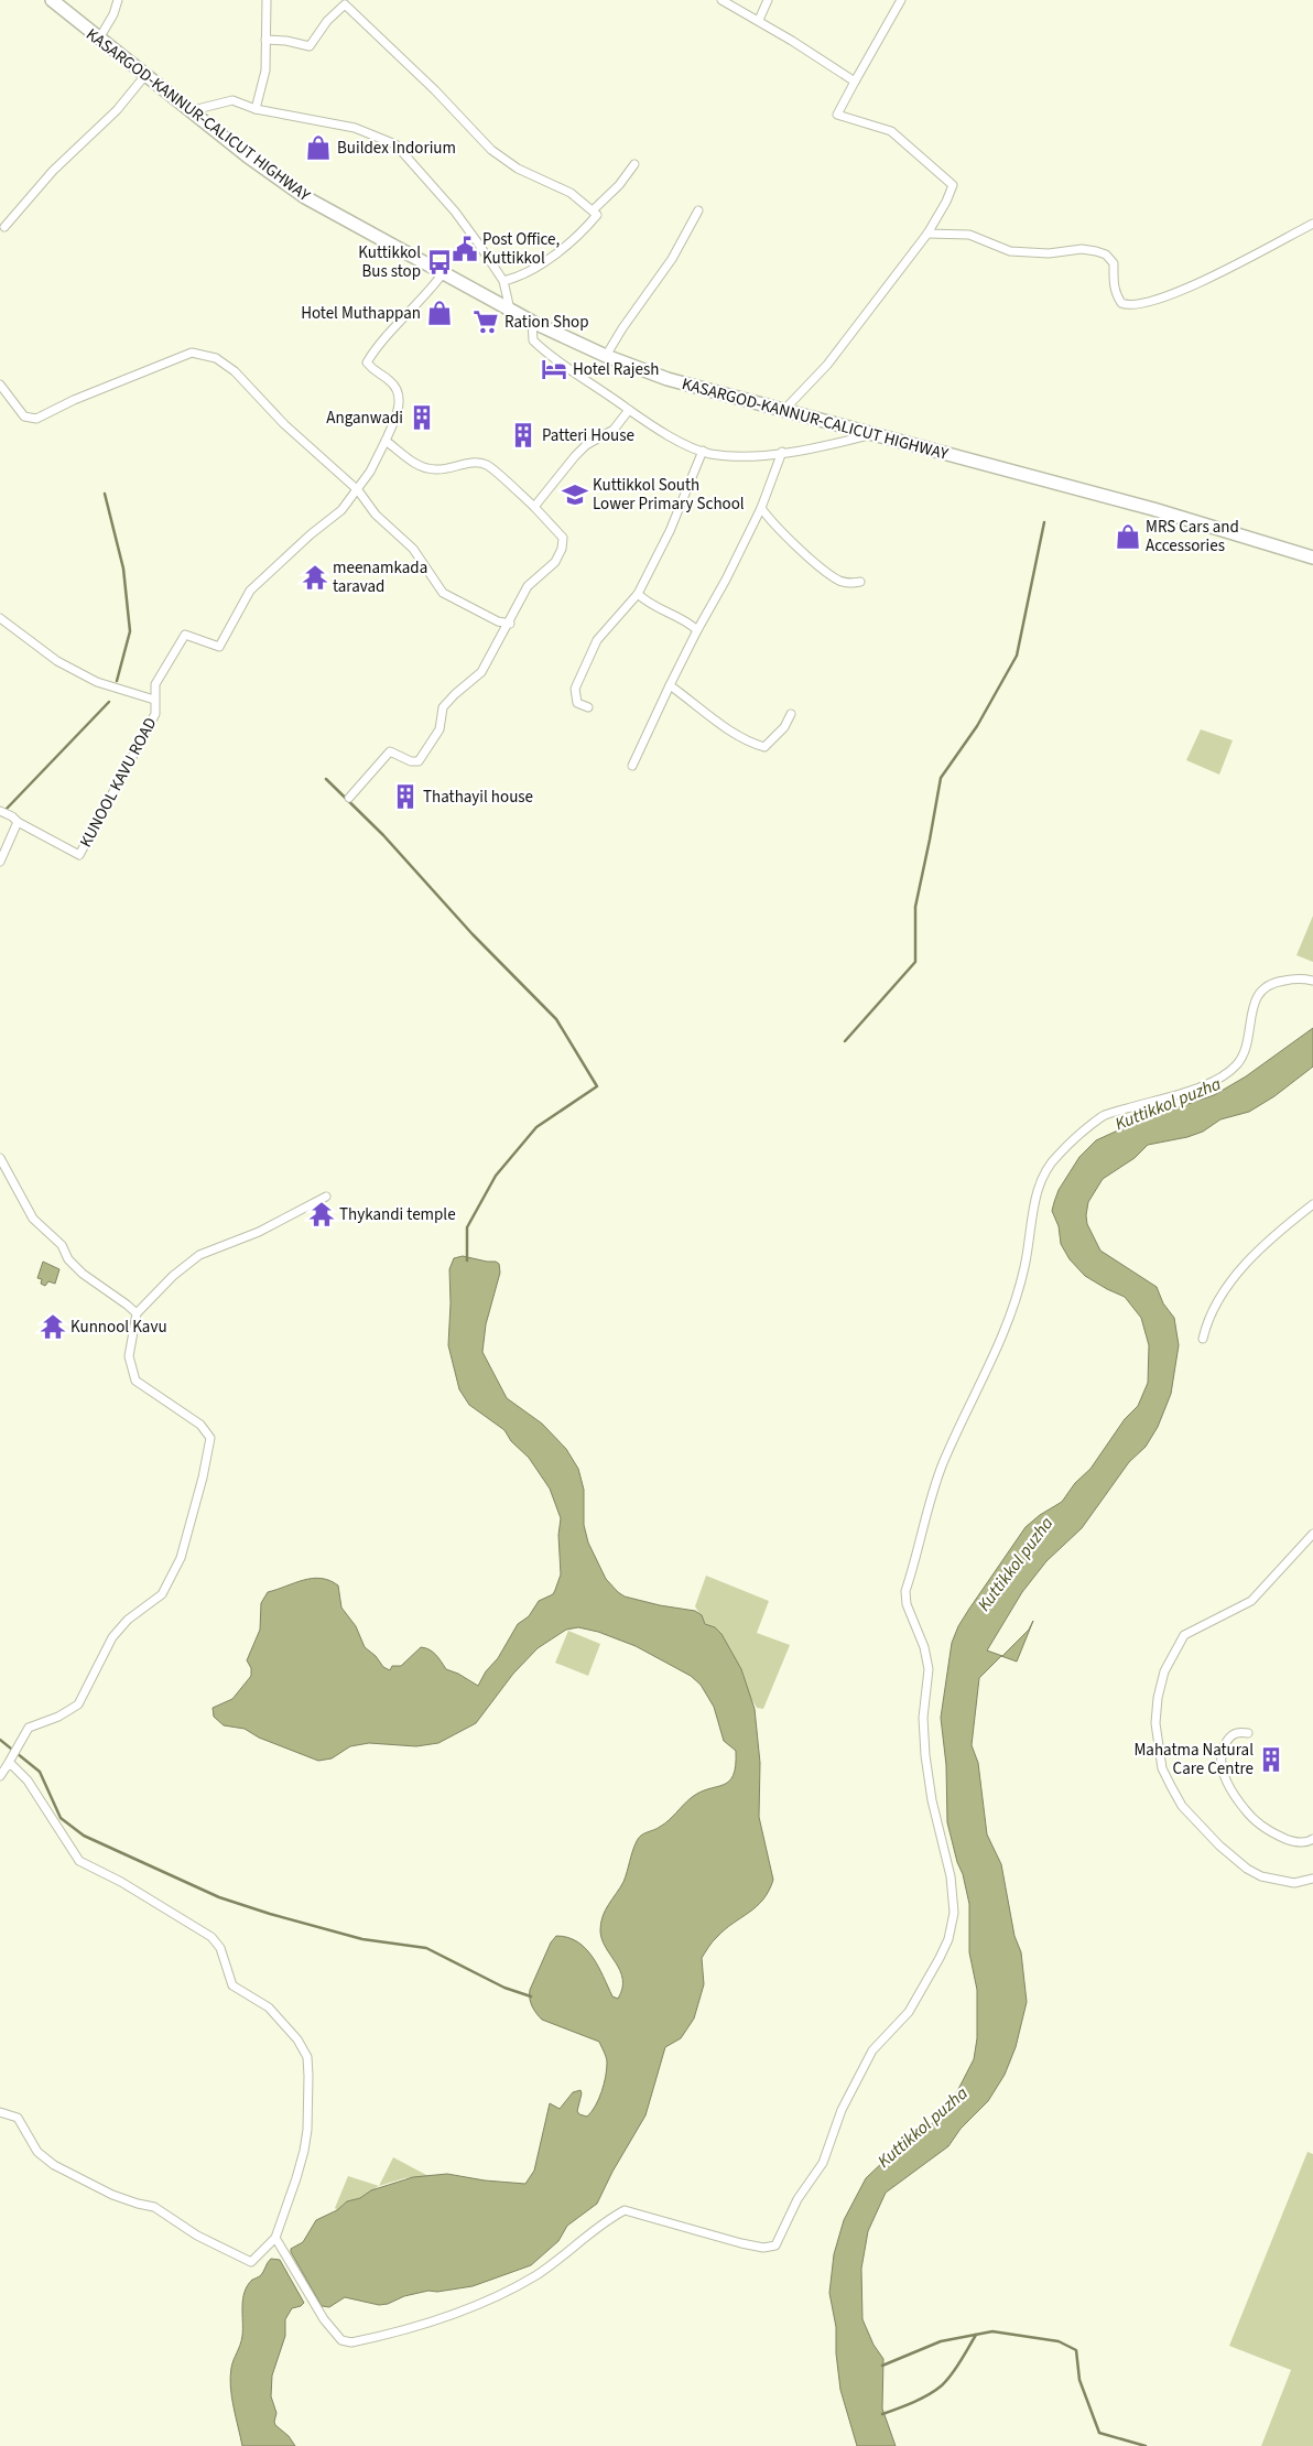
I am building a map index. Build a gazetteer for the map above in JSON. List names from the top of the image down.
{
  "streets": {
    "highway": ["KASARGOD-KANNUR-CALICUT HIGHWAY"],
    "street": ["KUNOOL KAVU ROAD"]
  },
  "crossings": [
    ["KASARGOD-KANNUR-CALICUT HIGHWAY", "KUNOOL KAVU ROAD"]
  ],
  "water": ["Kuttikkol puzha"],
  "places": {
    "shop": ["Buildex Indorium", "Hotel Muthappan", "MRS Cars and Accessories"],
    "public building": ["Post Office, Kuttikkol"],
    "bus stop": ["Kuttikkol Bus stop"],
    "supermarket": ["Ration Shop"],
    "hotel": ["Hotel Rajesh"],
    "building": [
      "Anganwadi",
      "Patteri House",
      "Thathayil house",
      "Mahatma Natural Care Centre"
    ],
    "school or university": ["Kuttikkol South Lower Primary School"],
    "temple": ["meenamkada taravad", "Thykandi temple", "Kunnool Kavu"]
  }
}
